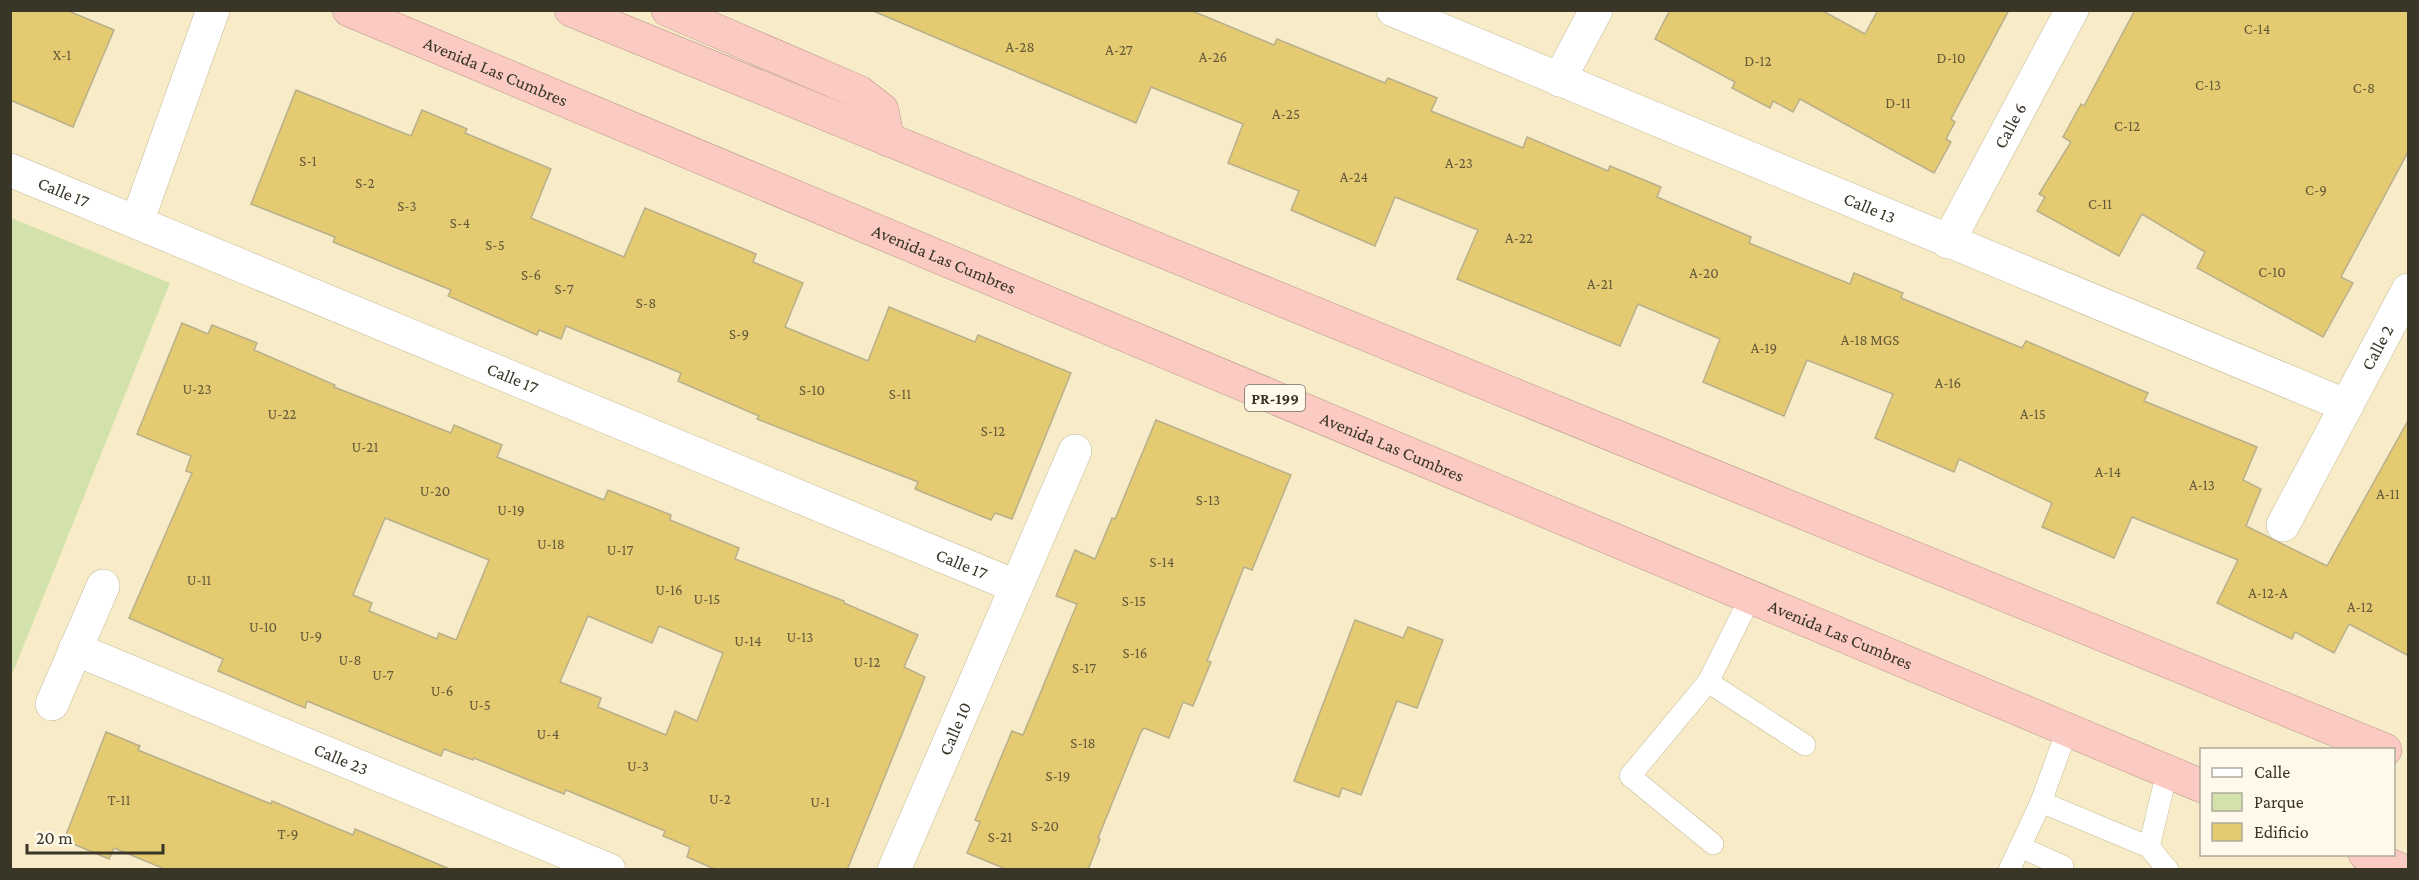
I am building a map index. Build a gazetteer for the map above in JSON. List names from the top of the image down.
{
  "streets": {
    "highway": ["Avenida Las Cumbres", "PR-199"],
    "street": [
      "Calle 6",
      "Calle 17",
      "Calle 13",
      "Calle 2",
      "Calle 10",
      "Calle 23"
    ]
  },
  "crossings": [
    ["Calle 6", "Calle 13"],
    ["Calle 17", "Calle 10"],
    ["Calle 13", "Calle 2"]
  ],
  "house_numbers": [
    "C-14",
    "A-28",
    "A-27",
    "X-1",
    "A-26",
    "D-10",
    "D-12",
    "C-13",
    "C-8",
    "D-11",
    "A-25",
    "C-12",
    "S-1",
    "A-23",
    "A-24",
    "S-2",
    "C-9",
    "C-11",
    "S-3",
    "S-4",
    "A-22",
    "S-5",
    "C-10",
    "A-20",
    "S-6",
    "A-21",
    "S-7",
    "S-8",
    "S-9",
    "A-18 MGS",
    "A-19",
    "A-16",
    "U-23",
    "S-10",
    "S-11",
    "U-22",
    "A-15",
    "S-12",
    "U-21",
    "A-14",
    "A-13",
    "U-20",
    "A-11",
    "S-13",
    "U-19",
    "U-18",
    "U-17",
    "S-14",
    "U-11",
    "U-16",
    "A-12-A",
    "U-15",
    "S-15",
    "A-12",
    "U-10",
    "U-9",
    "U-13",
    "U-14",
    "S-16",
    "U-8",
    "U-12",
    "S-17",
    "U-7",
    "U-6",
    "U-5",
    "U-4",
    "S-18",
    "U-3",
    "S-19",
    "U-2",
    "T-11",
    "U-1",
    "S-20",
    "T-9",
    "S-21"
  ],
  "legend": ["Calle", "Parque", "Edificio"],
  "scale_bar": "20 m"
}
